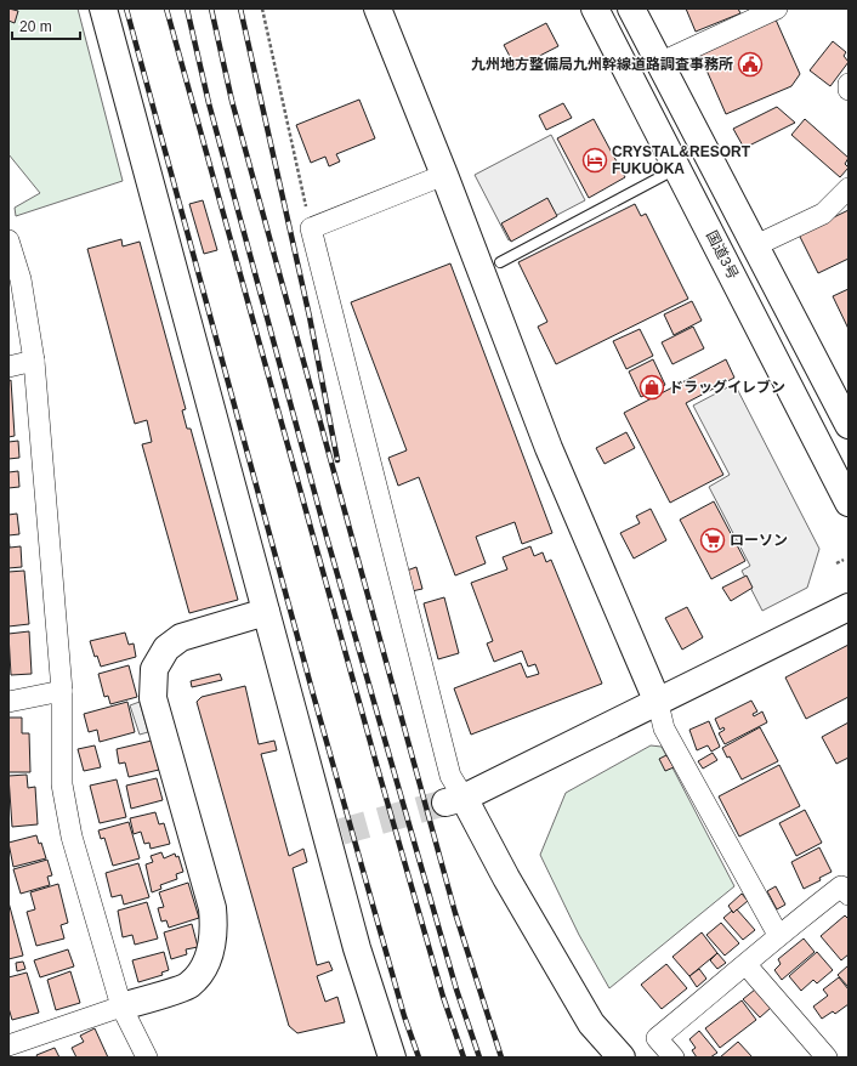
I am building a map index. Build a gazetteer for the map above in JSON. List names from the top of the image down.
{
  "streets": {
    "main road": ["国道3号"]
  },
  "places": {
    "public building": ["九州地方整備局九州幹線道路調査事務所"],
    "hotel": ["CRYSTAL&RESORT FUKUOKA"],
    "shop": ["ドラッグイレブン"],
    "supermarket": ["ローソン"]
  },
  "scale_bar": "20 m"
}
